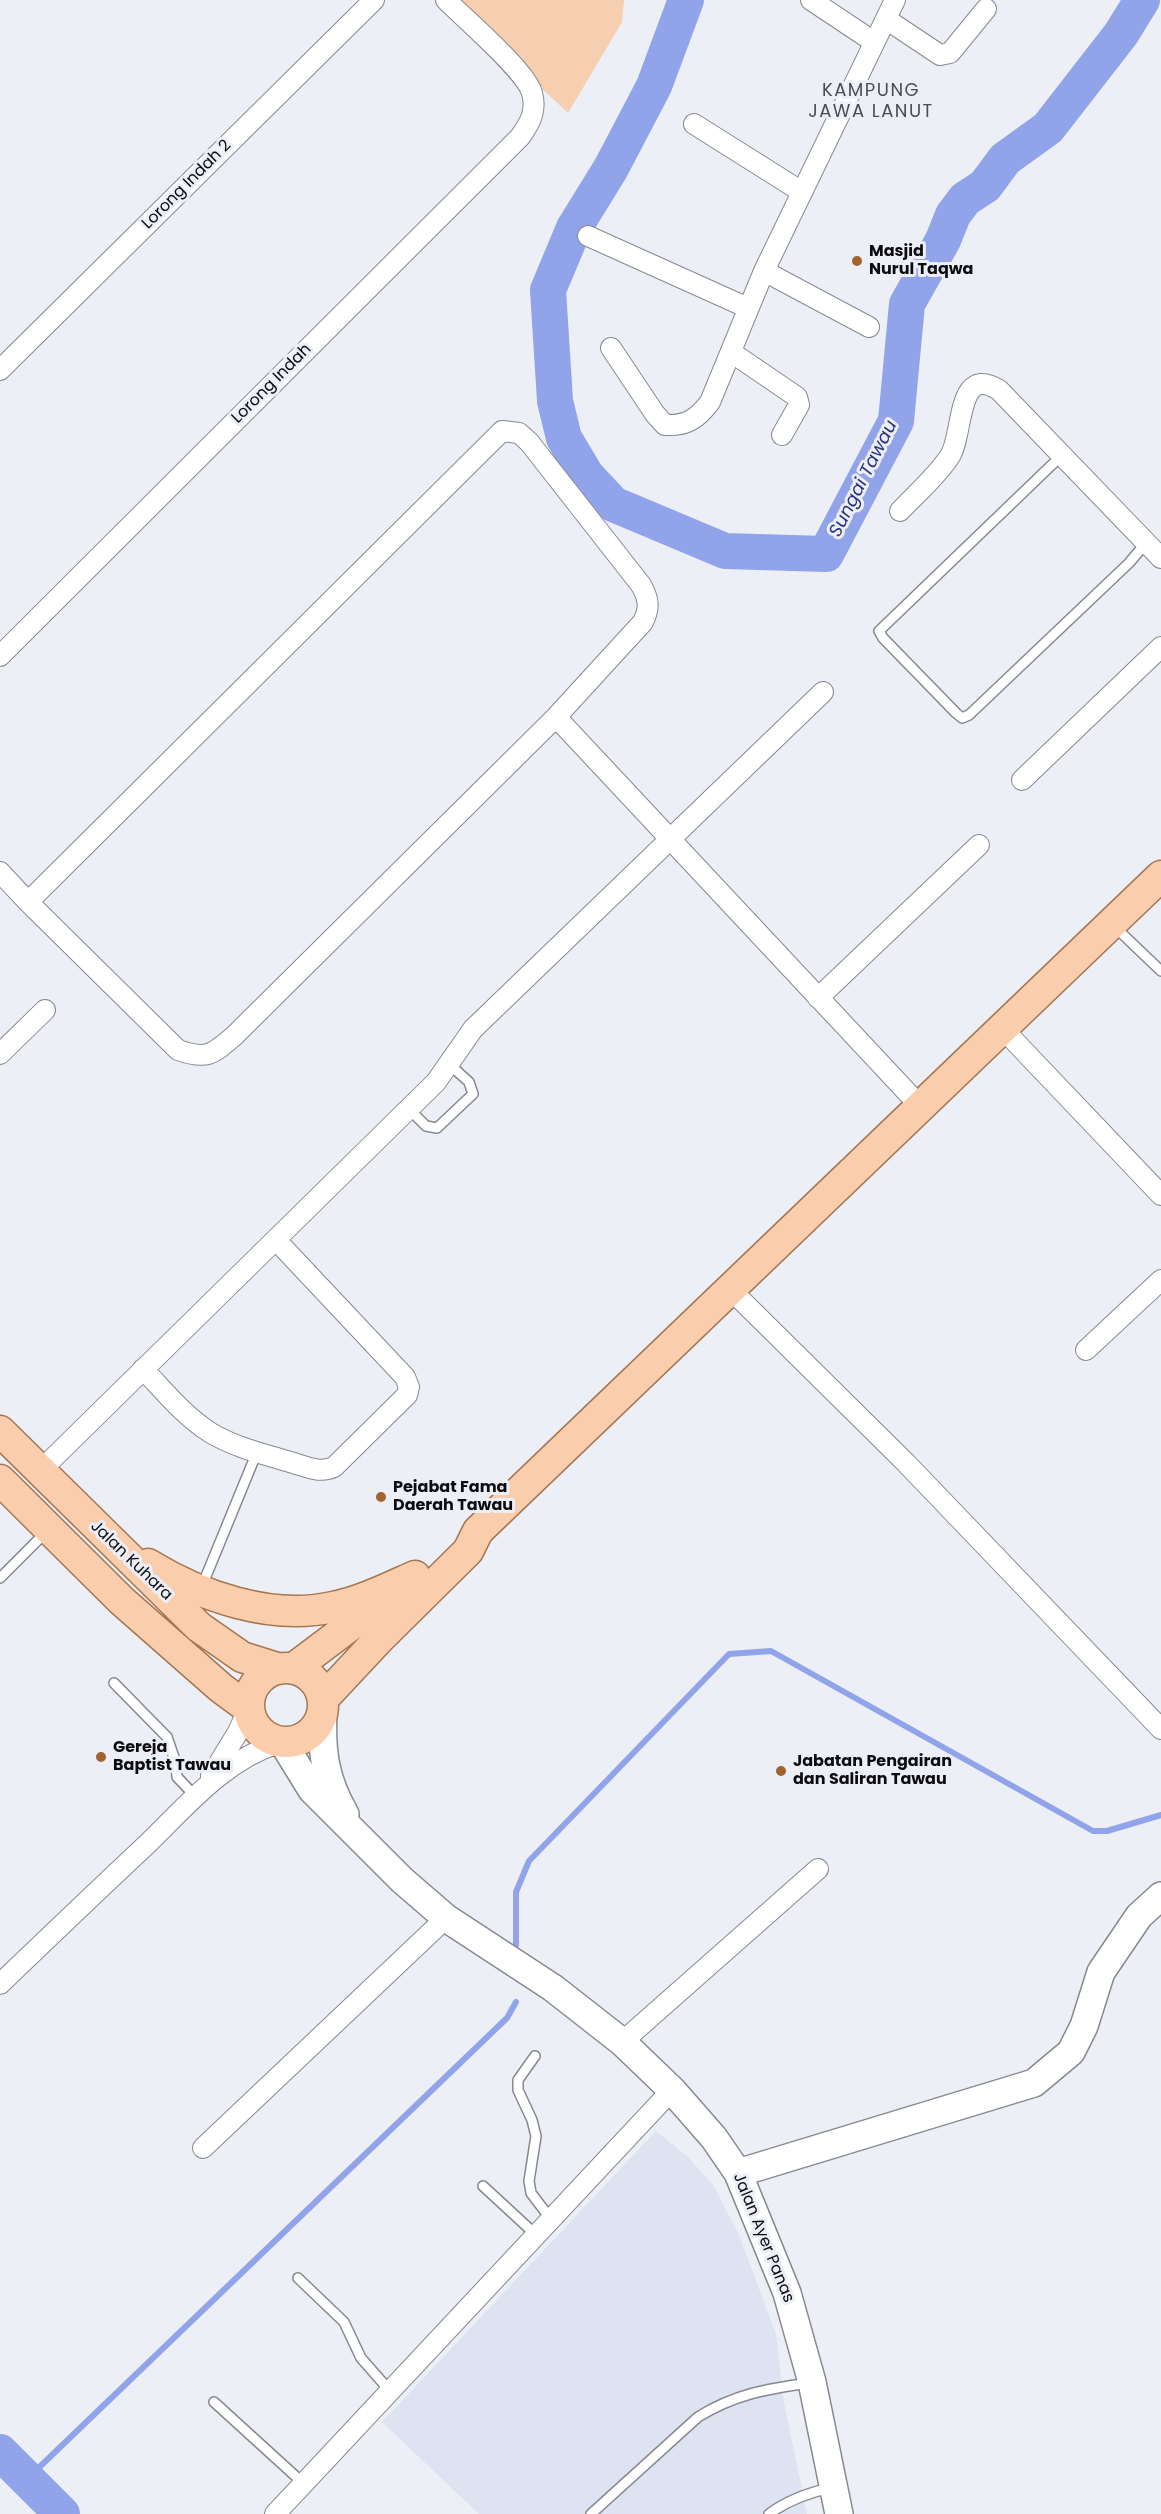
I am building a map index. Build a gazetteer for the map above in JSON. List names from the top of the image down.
{
  "streets": {
    "main road": ["Jalan Kuhara"],
    "street": ["Lorong Indah 2", "Lorong Indah", "Jalan Ayer Panas"]
  },
  "crossings": [
    ["Jalan Kuhara", "Jalan Ayer Panas"]
  ],
  "districts": ["KAMPUNG JAWA LANUT"],
  "water": ["Sungai Tawau"],
  "places": [
    "Masjid Nurul Taqwa",
    "Pejabat Fama Daerah Tawau",
    "Gereja Baptist Tawau",
    "Jabatan Pengairan dan Saliran Tawau"
  ]
}
